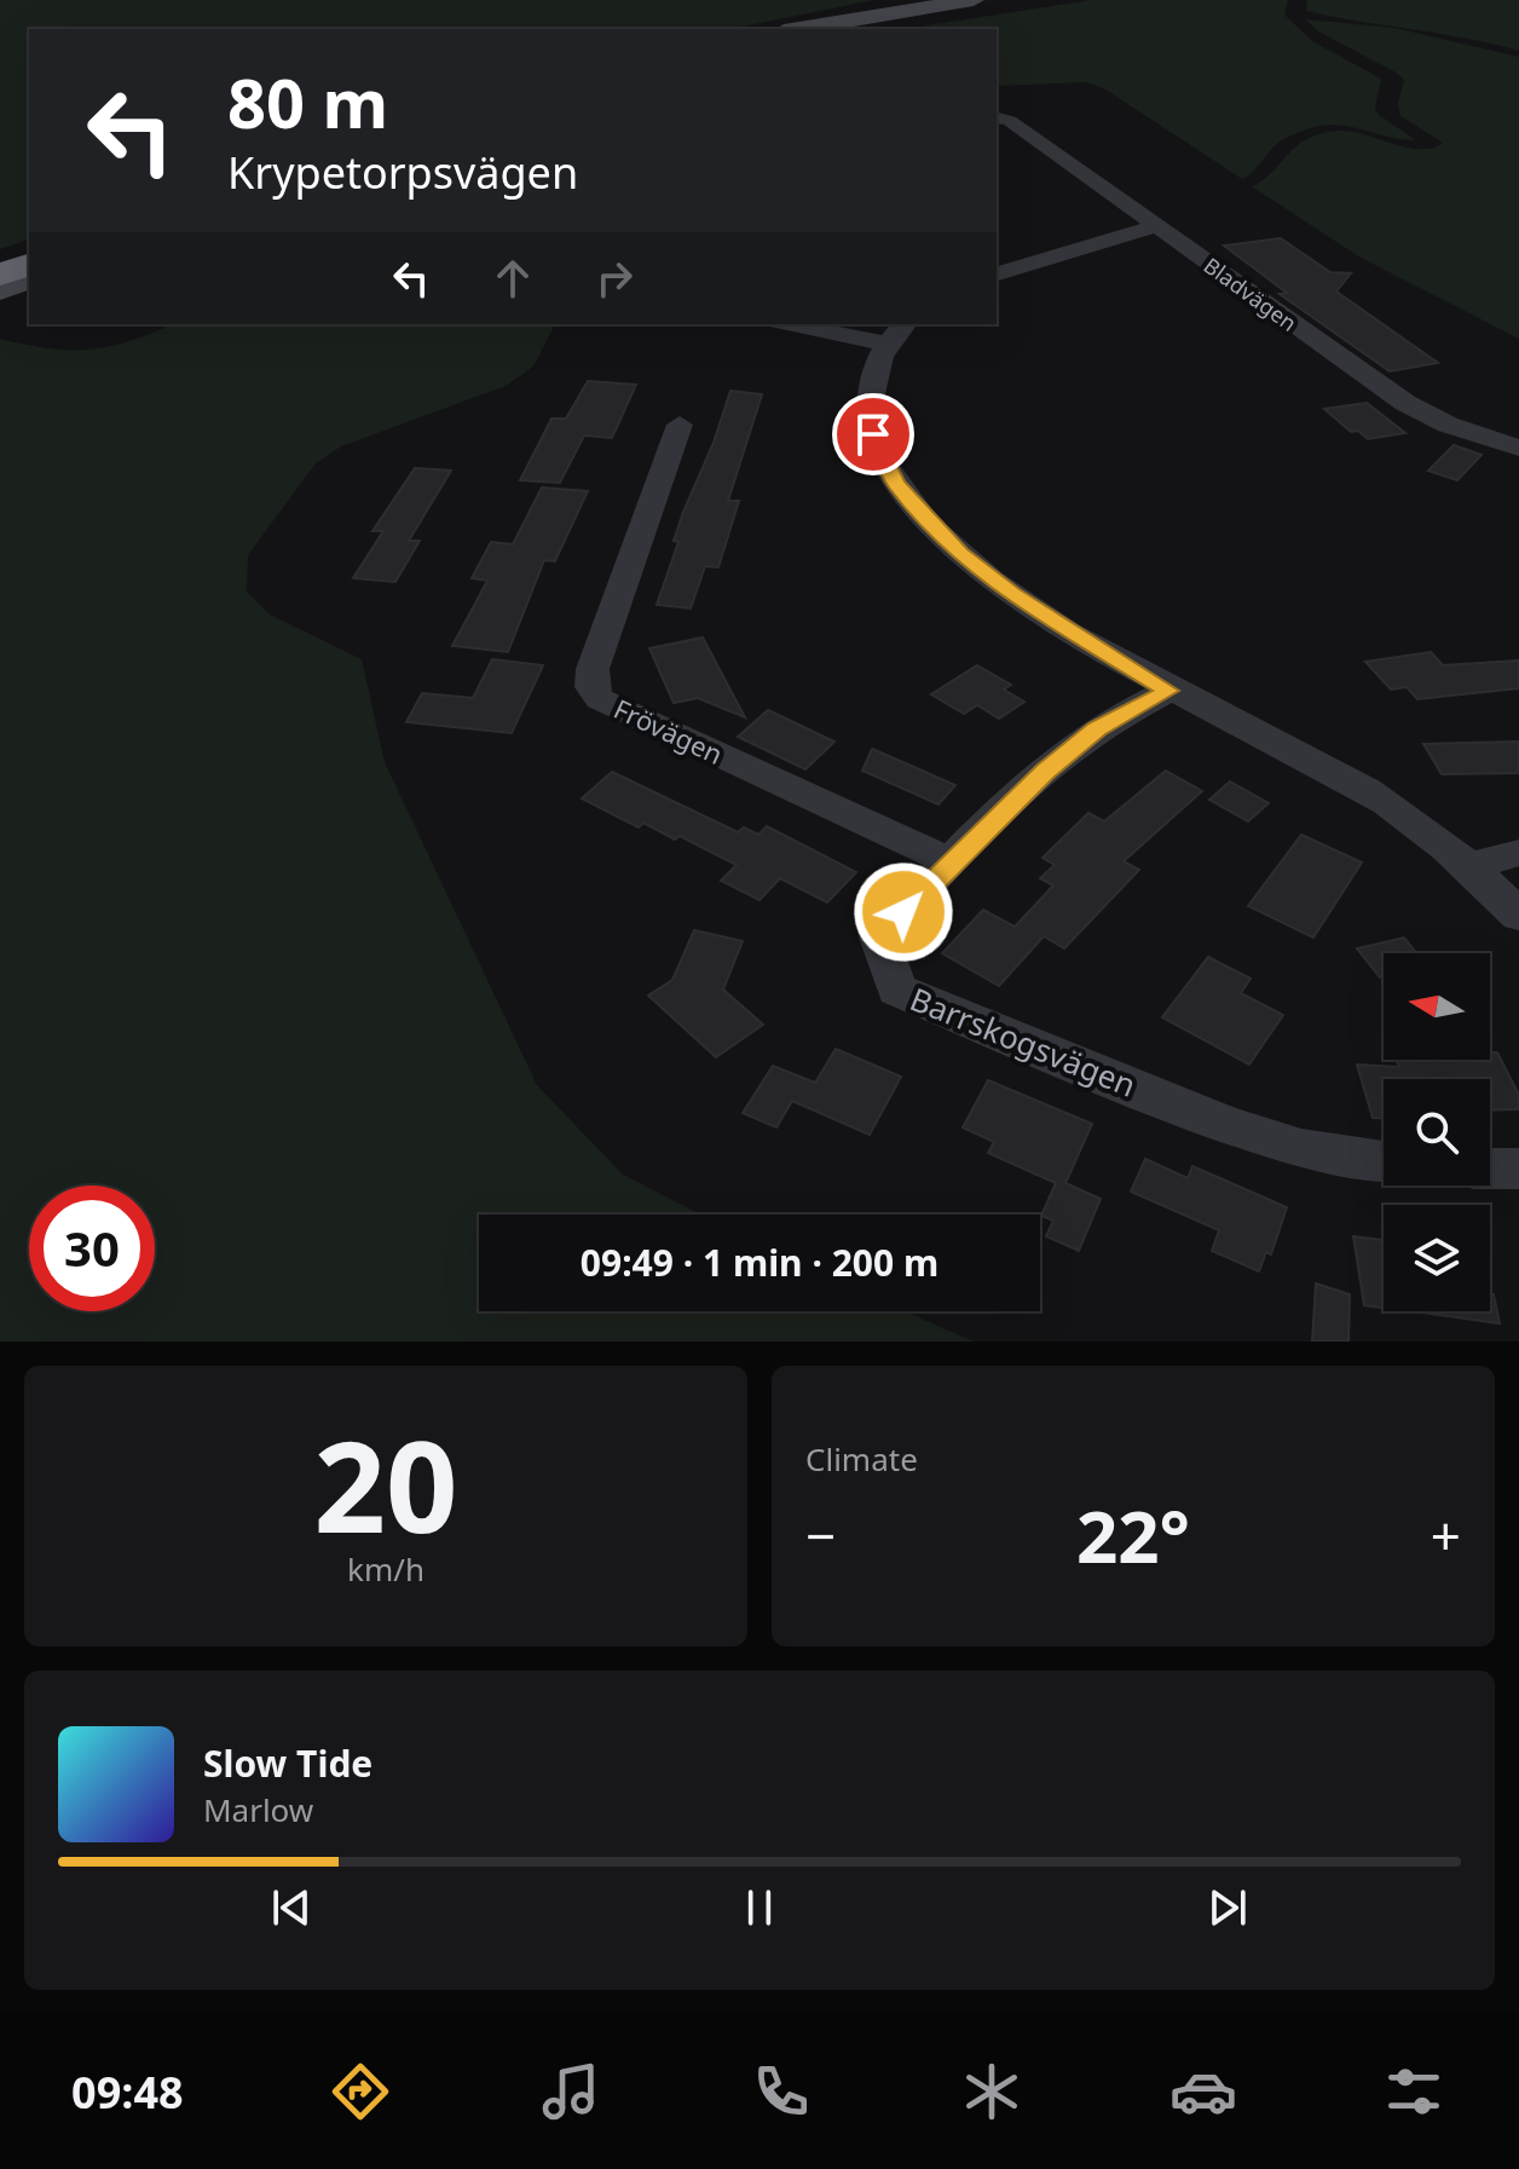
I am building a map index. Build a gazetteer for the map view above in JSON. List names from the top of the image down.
{
  "streets": {
    "street": ["Bladvägen", "Frövägen", "Barrskogsvägen"]
  },
  "crossings": [
    ["Frövägen", "Barrskogsvägen"]
  ],
  "north": "left",
  "page": {
    "turn": ["80 m", "Krypetorpsvägen"],
    "limit": "30",
    "trip": "09:49 · 1 min · 200 m",
    "tile": [
      ["20", "km/h"],
      "Climate"
    ],
    "heat": ["−", "22°", "+"],
    "song": ["Slow Tide", "Marlow"],
    "tabs": "09:48"
  }
}
